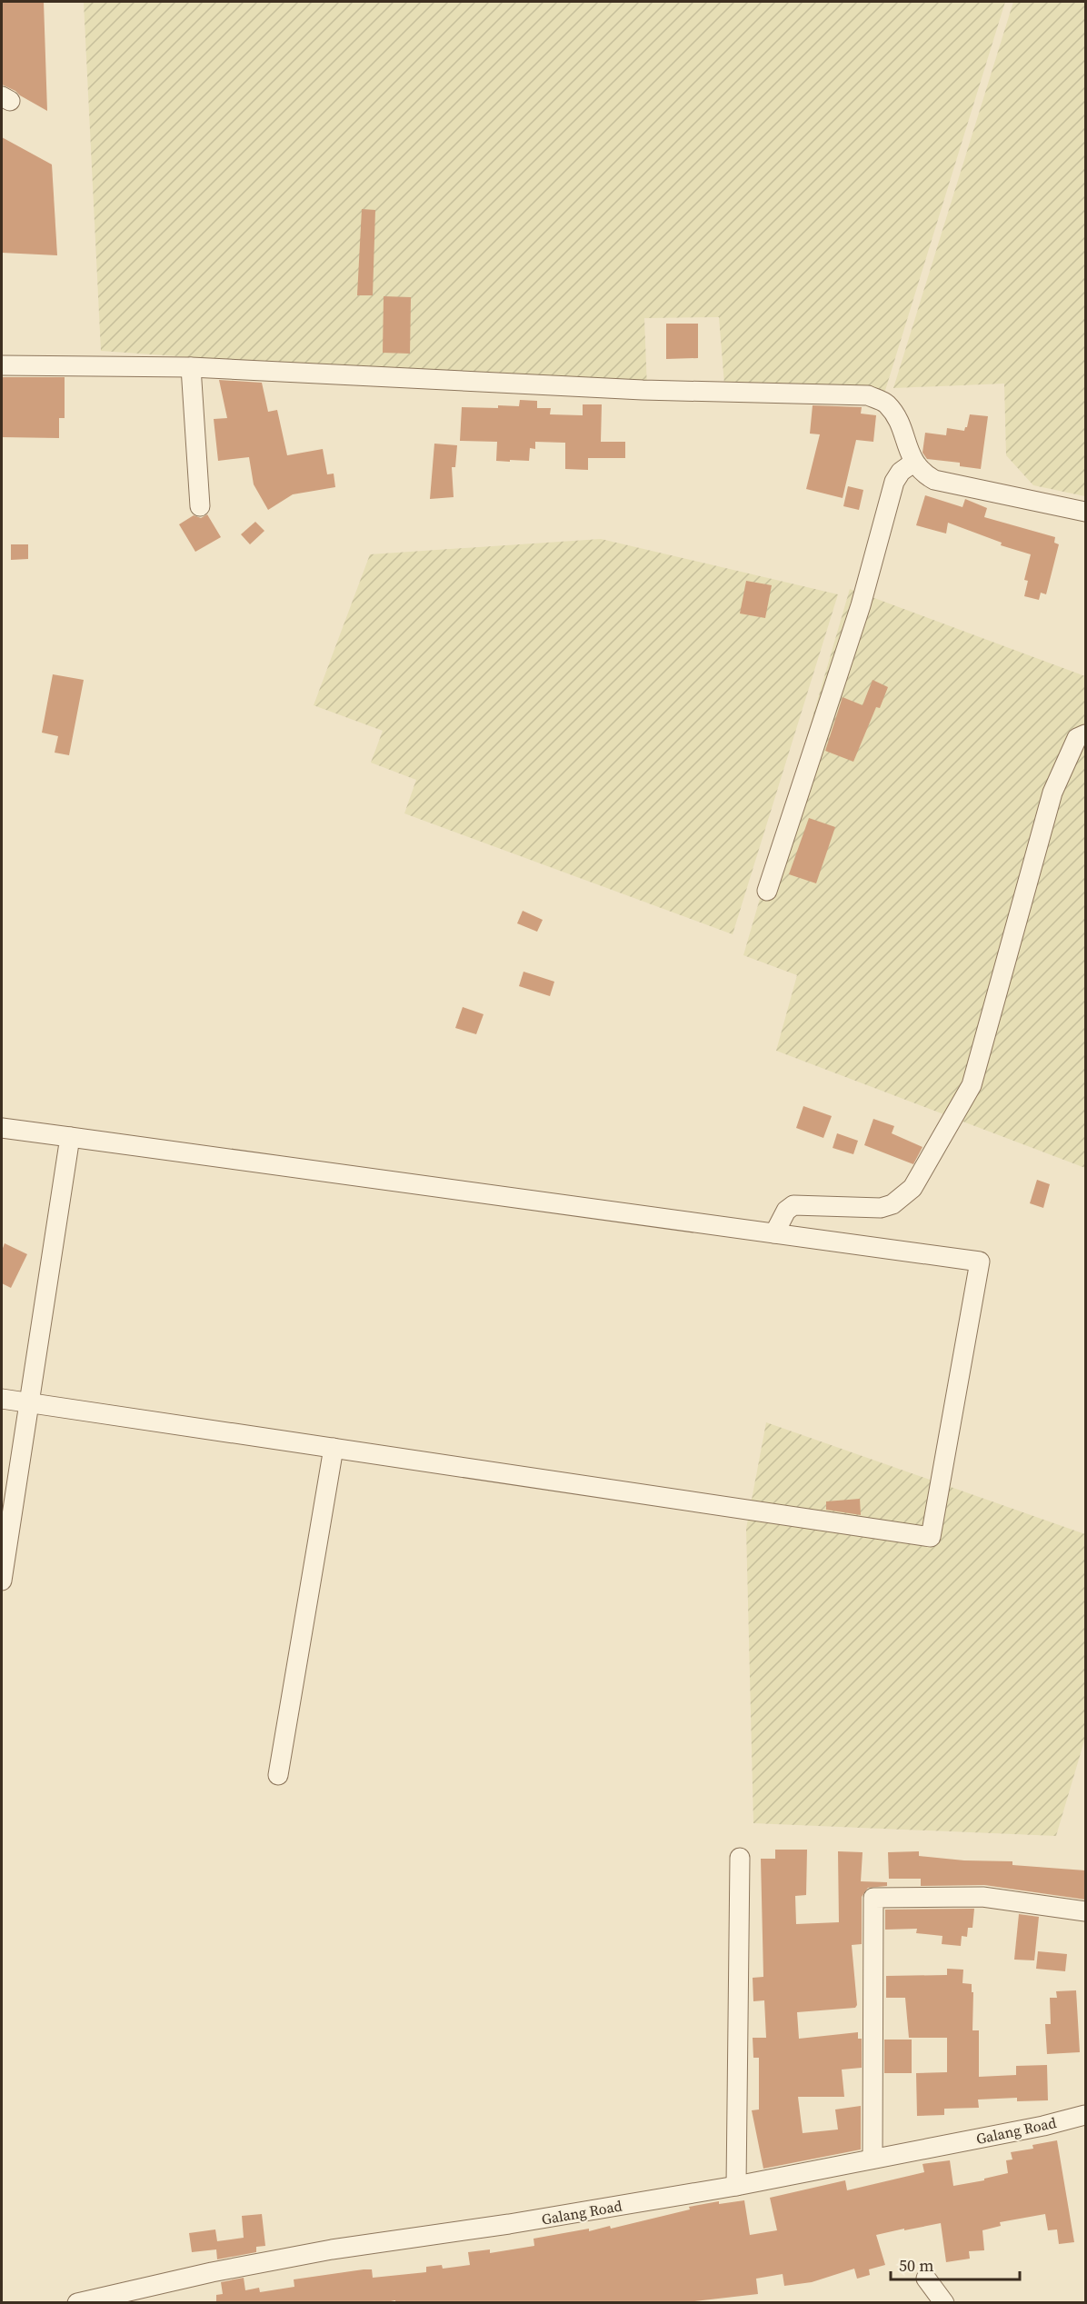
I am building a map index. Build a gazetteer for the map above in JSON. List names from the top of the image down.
{
  "streets": {
    "street": ["Galang Road"]
  },
  "scale_bar": "50 m"
}
